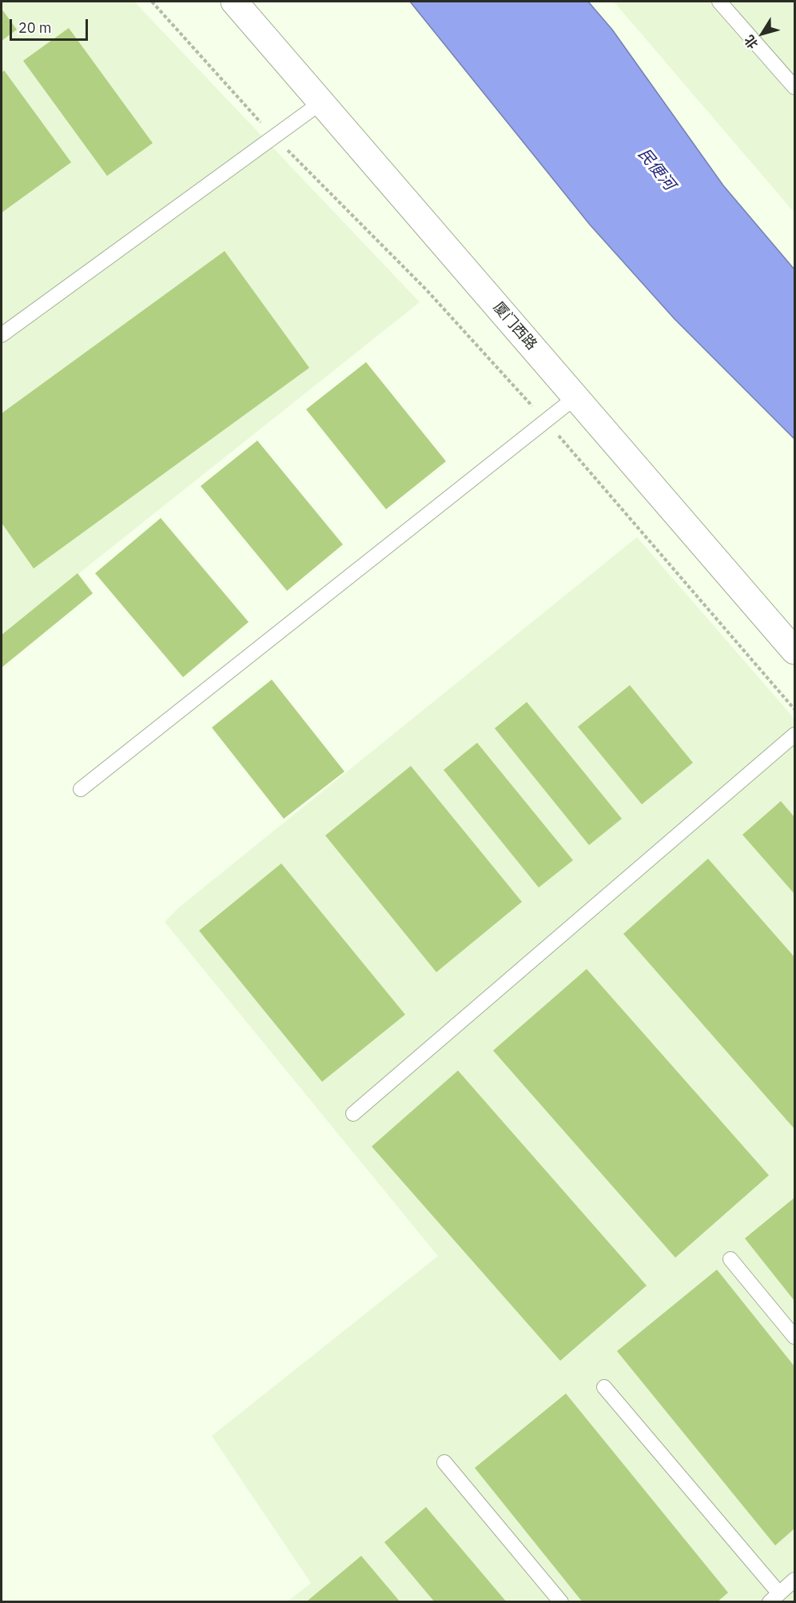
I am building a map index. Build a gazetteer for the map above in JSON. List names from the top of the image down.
{
  "streets": {
    "street": ["厦门西路"]
  },
  "water": ["民便河"],
  "scale_bar": "20 m",
  "north": "bottom left"
}
